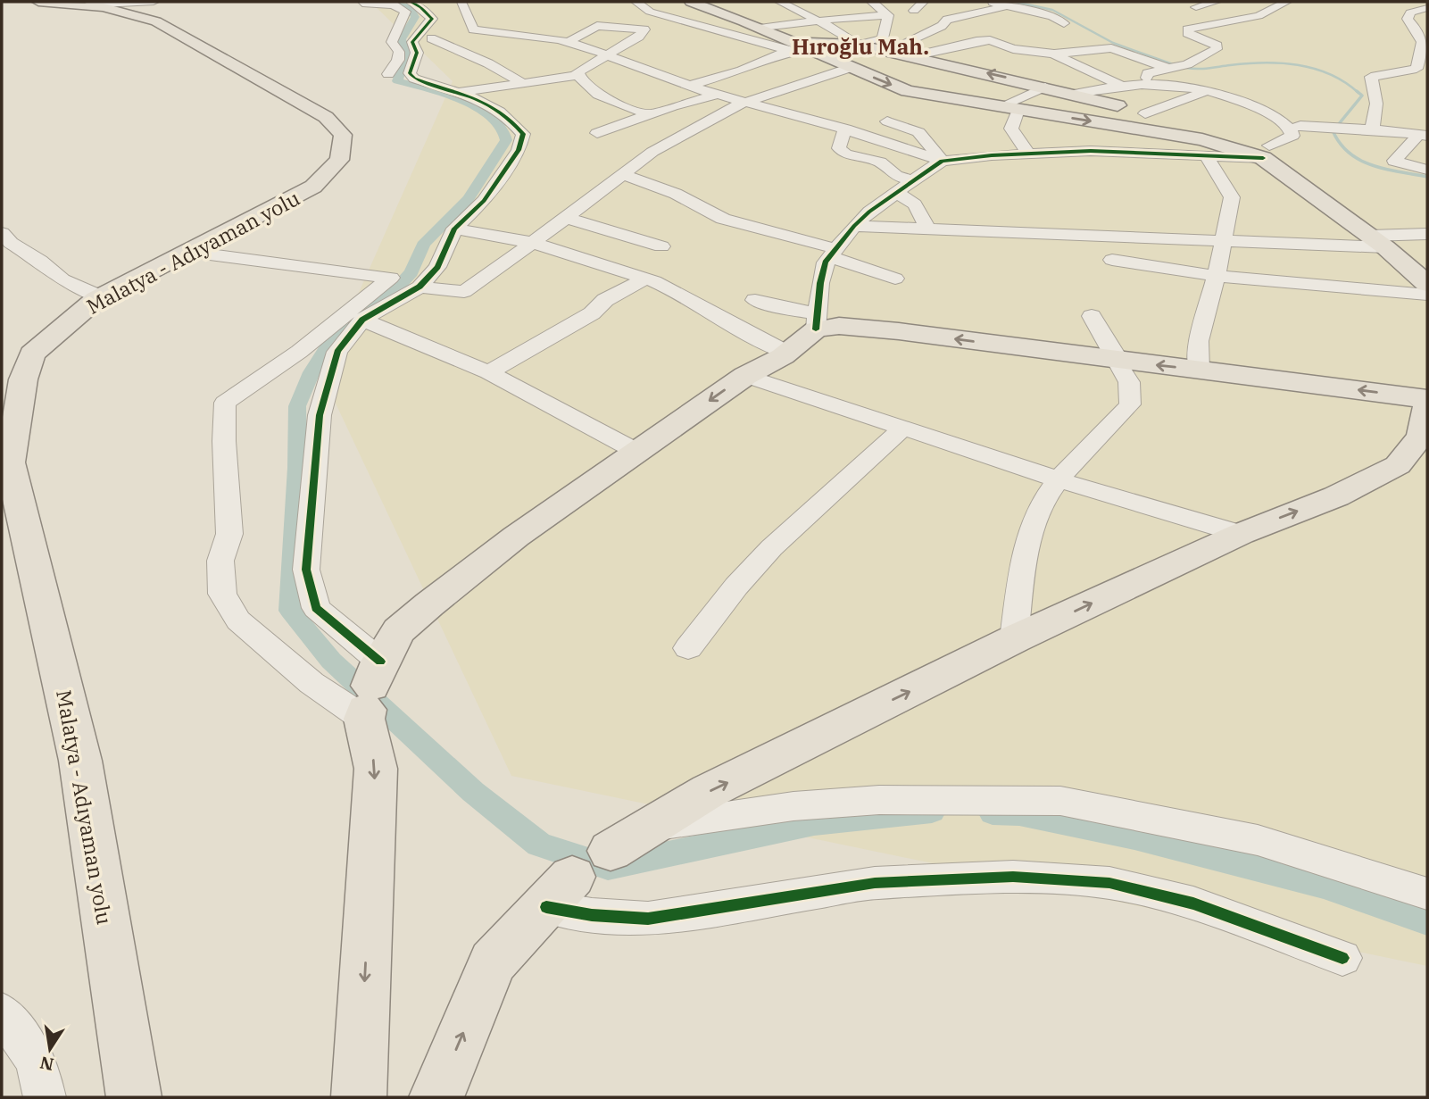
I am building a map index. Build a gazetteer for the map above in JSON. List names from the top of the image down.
{
  "streets": {
    "main road": ["Malatya - Adıyaman yolu"]
  },
  "districts": ["Hıroğlu Mah."],
  "north": "bottom"
}
